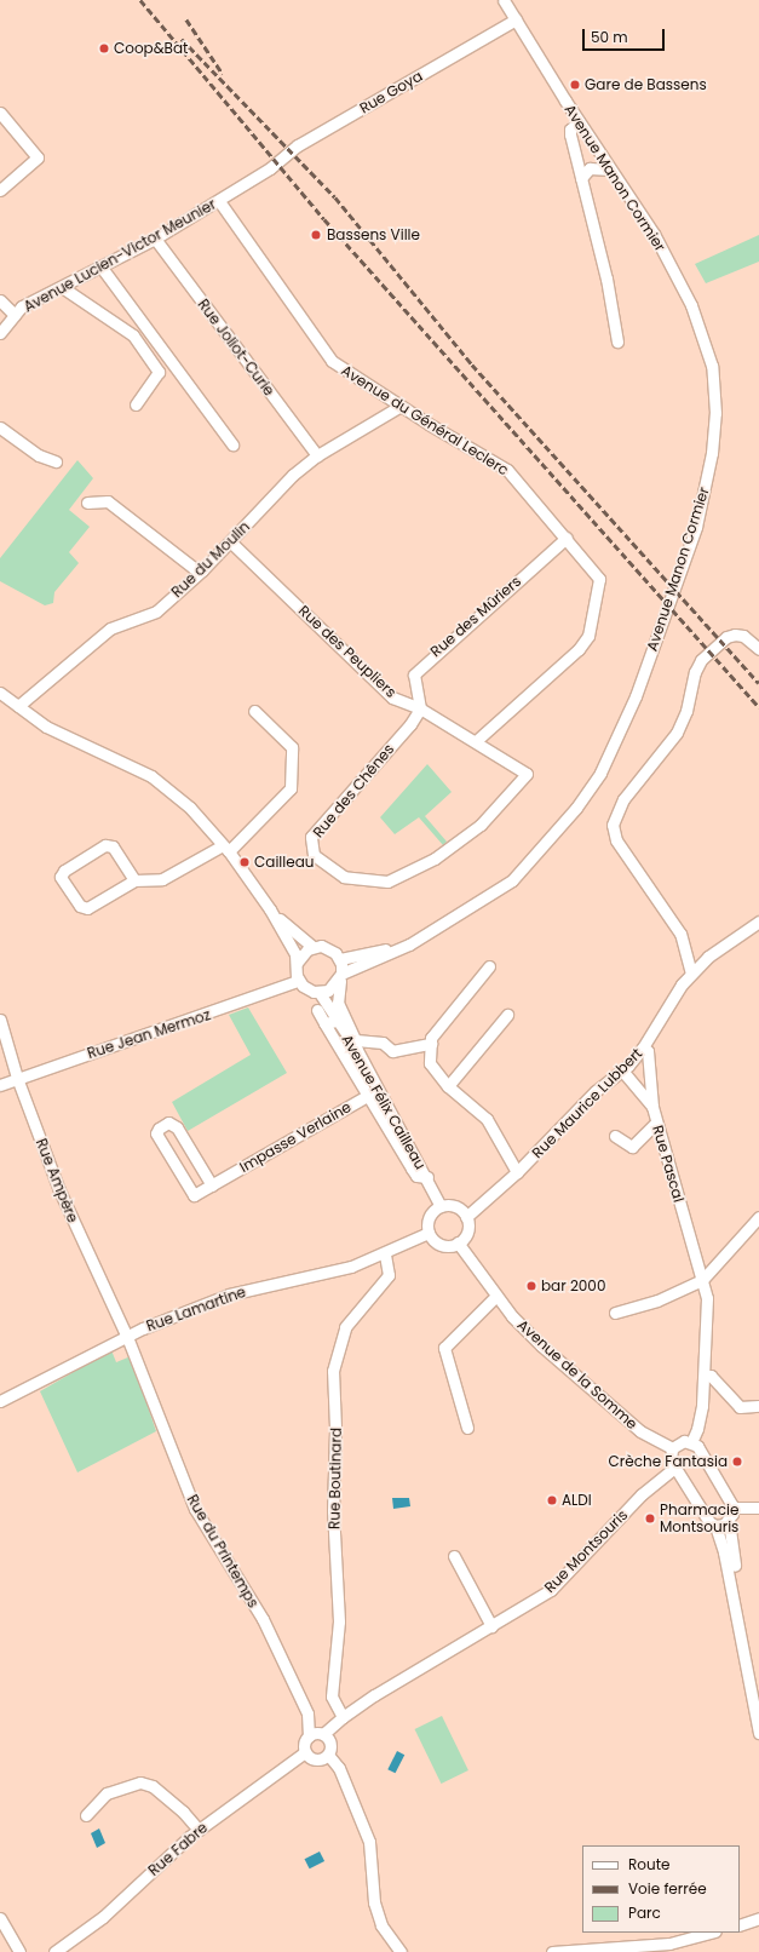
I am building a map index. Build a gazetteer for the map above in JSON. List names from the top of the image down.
{
  "streets": {
    "street": [
      "Rue Goya",
      "Avenue Manon Cormier",
      "Avenue Lucien-Victor Meunier",
      "Rue Joliot-Curie",
      "Avenue du Général Leclerc",
      "Rue du Moulin",
      "Rue des Mûriers",
      "Rue des Peupliers",
      "Rue des Chênes",
      "Rue Jean Mermoz",
      "Avenue Félix Cailleau",
      "Rue Maurice Lubbert",
      "Impasse Verlaine",
      "Rue Pascal",
      "Rue Ampère",
      "Rue Lamartine",
      "Avenue de la Somme",
      "Rue Boutinard",
      "Rue du Printemps",
      "Rue Montsouris",
      "Rue Fabre"
    ]
  },
  "crossings": [
    ["Rue Goya", "Avenue Manon Cormier"],
    ["Rue Goya", "Avenue Lucien-Victor Meunier"],
    ["Avenue Manon Cormier", "Rue Jean Mermoz"],
    ["Avenue Manon Cormier", "Avenue Félix Cailleau"],
    ["Avenue Lucien-Victor Meunier", "Rue Joliot-Curie"],
    ["Avenue Lucien-Victor Meunier", "Avenue du Général Leclerc"],
    ["Rue Joliot-Curie", "Rue du Moulin"],
    ["Avenue du Général Leclerc", "Rue du Moulin"],
    ["Avenue du Général Leclerc", "Rue des Mûriers"],
    ["Avenue du Général Leclerc", "Rue des Peupliers"],
    ["Rue du Moulin", "Rue des Peupliers"],
    ["Rue des Mûriers", "Rue des Peupliers"],
    ["Rue des Mûriers", "Rue des Chênes"],
    ["Rue des Peupliers", "Rue des Chênes"],
    ["Rue Jean Mermoz", "Avenue Félix Cailleau"],
    ["Rue Jean Mermoz", "Rue Ampère"],
    ["Avenue Félix Cailleau", "Rue Maurice Lubbert"],
    ["Avenue Félix Cailleau", "Impasse Verlaine"],
    ["Avenue Félix Cailleau", "Rue Lamartine"],
    ["Avenue Félix Cailleau", "Avenue de la Somme"],
    ["Rue Maurice Lubbert", "Rue Pascal"],
    ["Rue Maurice Lubbert", "Rue Lamartine"],
    ["Rue Maurice Lubbert", "Avenue de la Somme"],
    ["Rue Ampère", "Rue Lamartine"],
    ["Rue Ampère", "Rue du Printemps"],
    ["Rue Lamartine", "Avenue de la Somme"],
    ["Rue Lamartine", "Rue Boutinard"],
    ["Rue Lamartine", "Rue du Printemps"],
    ["Rue Boutinard", "Rue Montsouris"],
    ["Rue du Printemps", "Rue Montsouris"],
    ["Rue du Printemps", "Rue Fabre"],
    ["Rue Montsouris", "Rue Fabre"]
  ],
  "places": [
    "Coop&Bat",
    "Gare de Bassens",
    "Bassens Ville",
    "Cailleau",
    "bar 2000",
    "Crèche Fantasia",
    "ALDI",
    "Pharmacie Montsouris"
  ],
  "legend": ["Route", "Voie ferrée", "Parc"],
  "scale_bar": "50 m"
}
